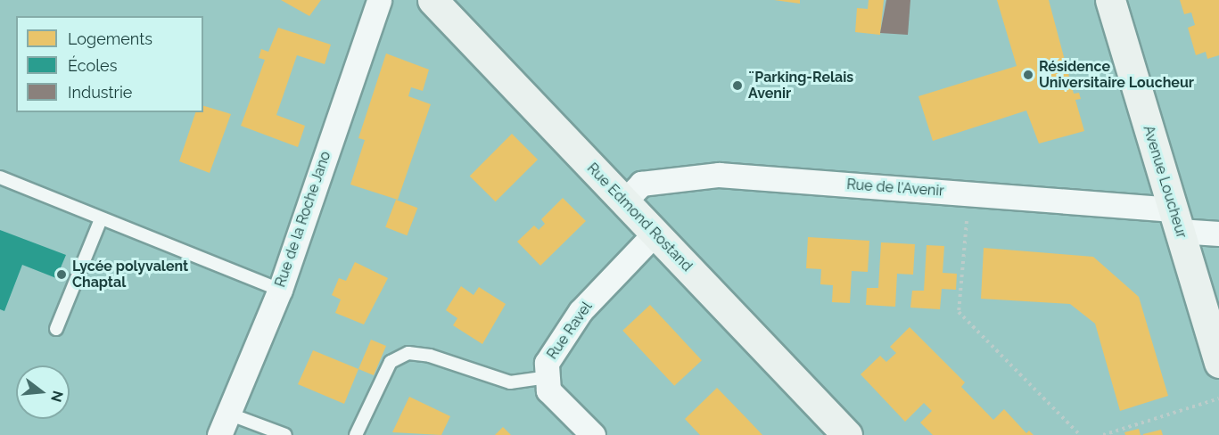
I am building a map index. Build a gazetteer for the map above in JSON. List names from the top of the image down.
{
  "streets": {
    "street": [
      "Avenue Loucheur",
      "Rue de l'Avenir",
      "Rue Edmond Rostand",
      "Rue de la Roche Jano",
      "Rue Ravel"
    ]
  },
  "crossings": [
    ["Avenue Loucheur", "Rue de l'Avenir"],
    ["Rue de l'Avenir", "Rue Edmond Rostand"],
    ["Rue Edmond Rostand", "Rue Ravel"]
  ],
  "places": ["Résidence Universitaire Loucheur", "¨Parking-Relais Avenir", "Lycée polyvalent Chaptal"],
  "legend": ["Logements", "Écoles", "Industrie"],
  "north": "right"
}
